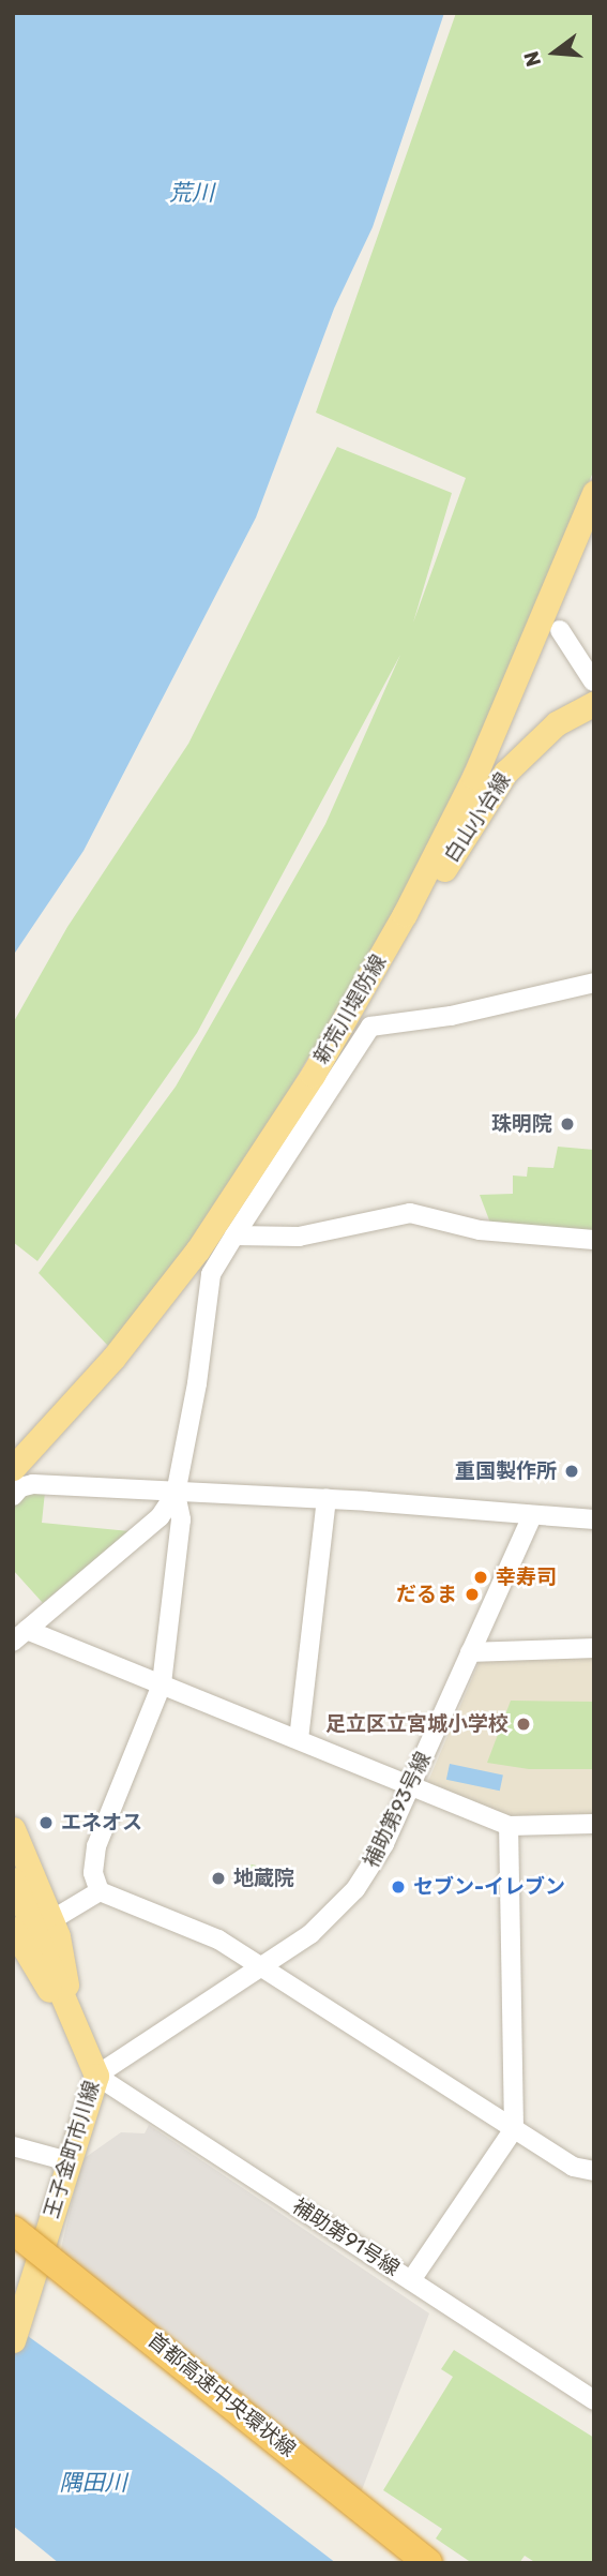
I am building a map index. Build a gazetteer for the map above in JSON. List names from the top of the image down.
{
  "streets": {
    "highway": ["首都高速中央環状線"],
    "main road": ["白山小台線", "新荒川堤防線", "王子金町市川線"],
    "street": ["補助第93号線", "補助第91号線"]
  },
  "crossings": [
    ["白山小台線", "新荒川堤防線"],
    ["補助第93号線", "王子金町市川線"],
    ["補助第93号線", "補助第91号線"],
    ["王子金町市川線", "補助第91号線"]
  ],
  "water": ["荒川", "隅田川"],
  "places": [
    "珠明院",
    "重国製作所",
    "幸寿司",
    "だるま",
    "足立区立宮城小学校",
    "エネオス",
    "地蔵院",
    "セブン-イレブン"
  ],
  "north": "left"
}
